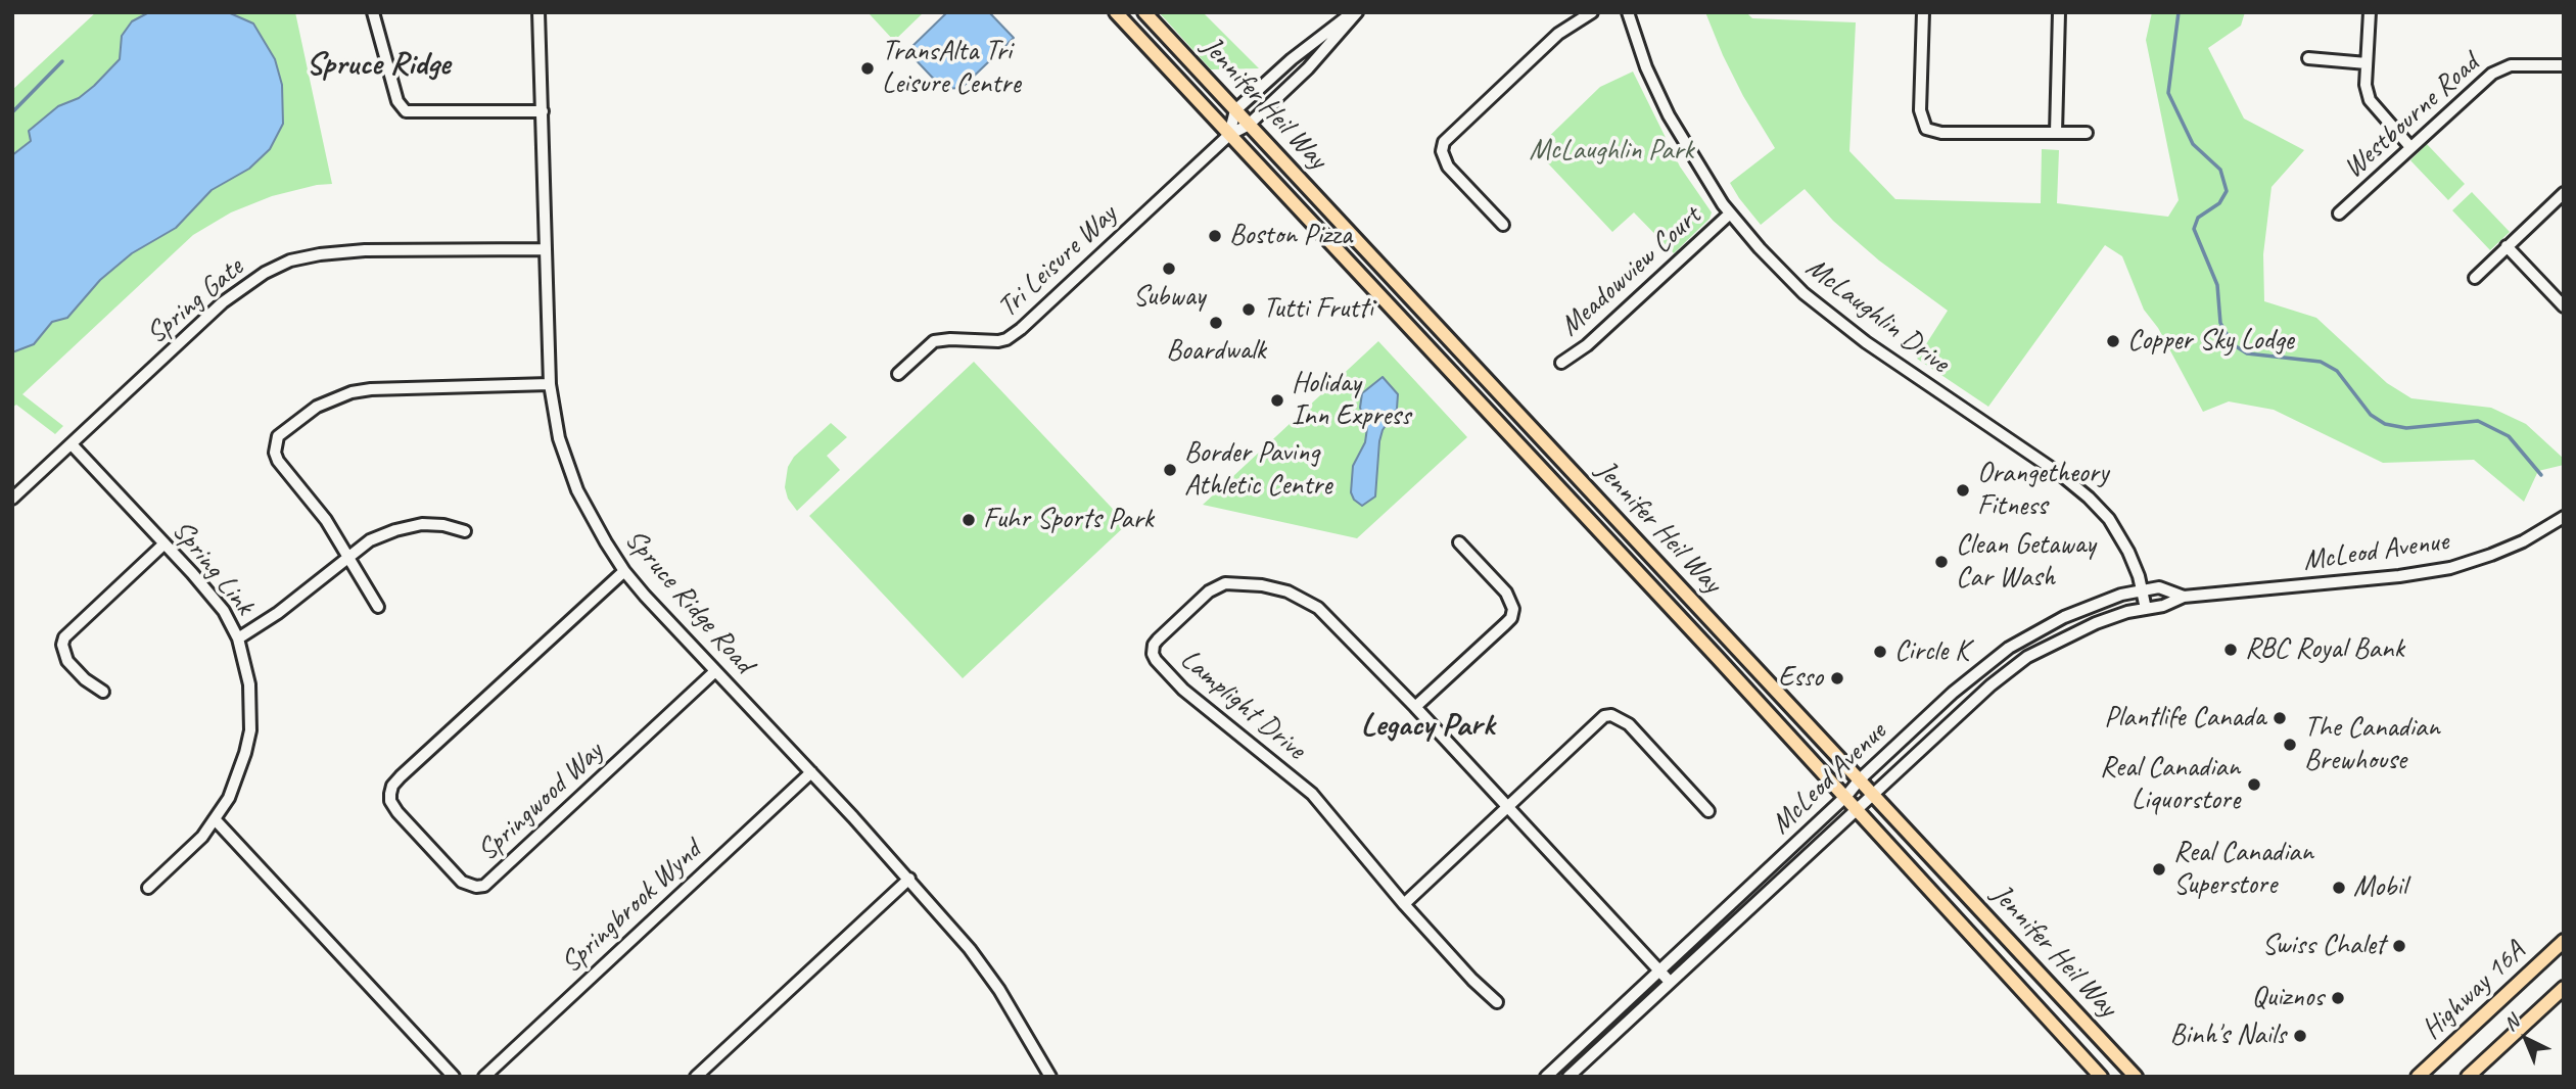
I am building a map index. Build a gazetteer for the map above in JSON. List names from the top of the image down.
{
  "streets": {
    "main road": ["Jennifer Heil Way", "Highway 16A"],
    "street": [
      "Westbourne Road",
      "Tri Leisure Way",
      "Meadowview Court",
      "Spring Gate",
      "McLaughlin Drive",
      "McLeod Avenue",
      "Spring Link",
      "Spruce Ridge Road",
      "Lamplight Drive",
      "Springwood Way",
      "Springbrook Wynd"
    ]
  },
  "crossings": [
    ["Jennifer Heil Way", "Tri Leisure Way"],
    ["Jennifer Heil Way", "McLeod Avenue"],
    ["Meadowview Court", "McLaughlin Drive"],
    ["Spring Gate", "Spring Link"],
    ["Spring Gate", "Spruce Ridge Road"],
    ["McLaughlin Drive", "McLeod Avenue"],
    ["McLeod Avenue", "Lamplight Drive"],
    ["Spruce Ridge Road", "Springwood Way"],
    ["Spruce Ridge Road", "Springbrook Wynd"]
  ],
  "districts": ["Spruce Ridge", "Legacy Park"],
  "parks": ["McLaughlin Park"],
  "places": [
    "TransAlta Tri Leisure Centre",
    "Boston Pizza",
    "Subway",
    "Tutti Frutti",
    "Boardwalk",
    "Copper Sky Lodge",
    "Holiday Inn Express",
    "Border Paving Athletic Centre",
    "Orangetheory Fitness",
    "Fuhr Sports Park",
    "Clean Getaway Car Wash",
    "RBC Royal Bank",
    "Circle K",
    "Esso",
    "Plantlife Canada",
    "The Canadian Brewhouse",
    "Real Canadian Liquorstore",
    "Real Canadian Superstore",
    "Mobil",
    "Swiss Chalet",
    "Quiznos",
    "Binh's Nails"
  ],
  "north": "top left"
}
